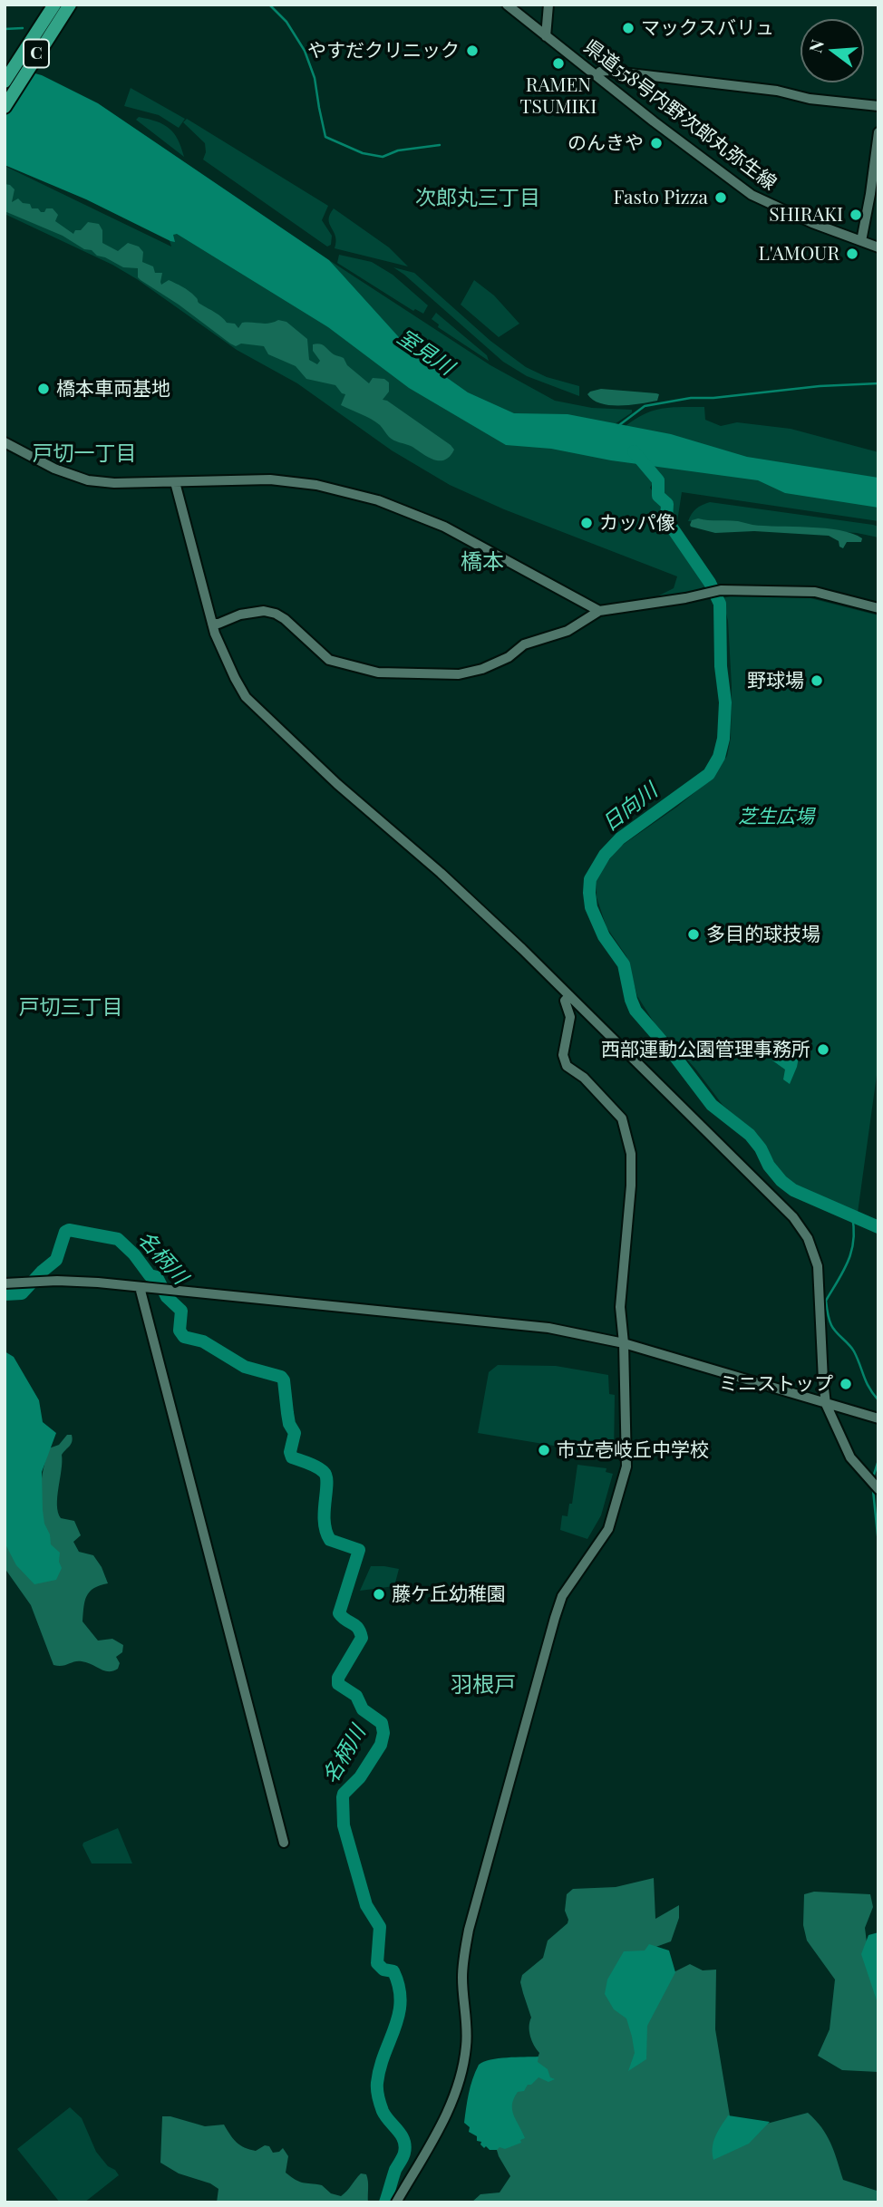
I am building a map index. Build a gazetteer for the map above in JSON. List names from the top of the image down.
{
  "streets": {
    "highway": ["C"],
    "street": ["県道558号内野次郎丸弥生線"]
  },
  "districts": [
    "次郎丸三丁目",
    "戸切一丁目",
    "橋本",
    "戸切三丁目",
    "羽根戸"
  ],
  "water": ["室見川", "日向川", "名柄川"],
  "parks": ["芝生広場"],
  "places": [
    "マックスバリュ",
    "やすだクリニック",
    "RAMEN TSUMIKI",
    "のんきや",
    "Fasto Pizza",
    "SHIRAKI",
    "L'AMOUR",
    "橋本車両基地",
    "カッパ像",
    "野球場",
    "多目的球技場",
    "西部運動公園管理事務所",
    "ミニストップ",
    "市立壱岐丘中学校",
    "藤ケ丘幼稚園"
  ],
  "north": "left"
}
